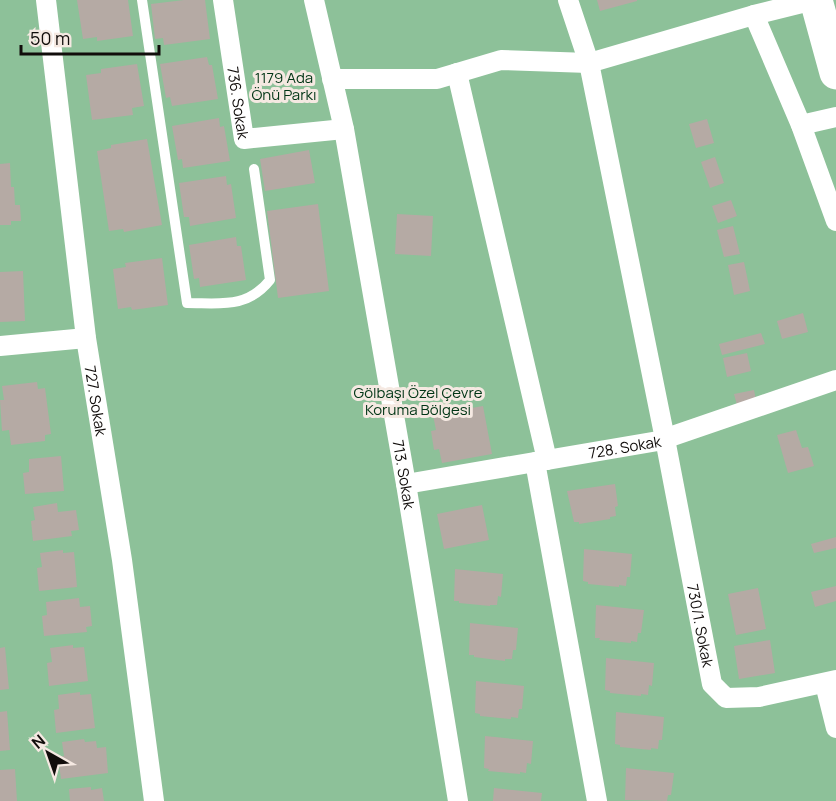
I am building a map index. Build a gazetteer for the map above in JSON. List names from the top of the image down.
{
  "streets": {
    "street": [
      "736. Sokak",
      "727. Sokak",
      "728. Sokak",
      "713. Sokak",
      "730/1. Sokak"
    ]
  },
  "crossings": [
    ["736. Sokak", "713. Sokak"],
    ["728. Sokak", "713. Sokak"],
    ["728. Sokak", "730/1. Sokak"]
  ],
  "parks": ["1179 Ada Önü Parkı", "Gölbaşı Özel Çevre Koruma Bölgesi"],
  "scale_bar": "50 m",
  "north": "top left"
}
